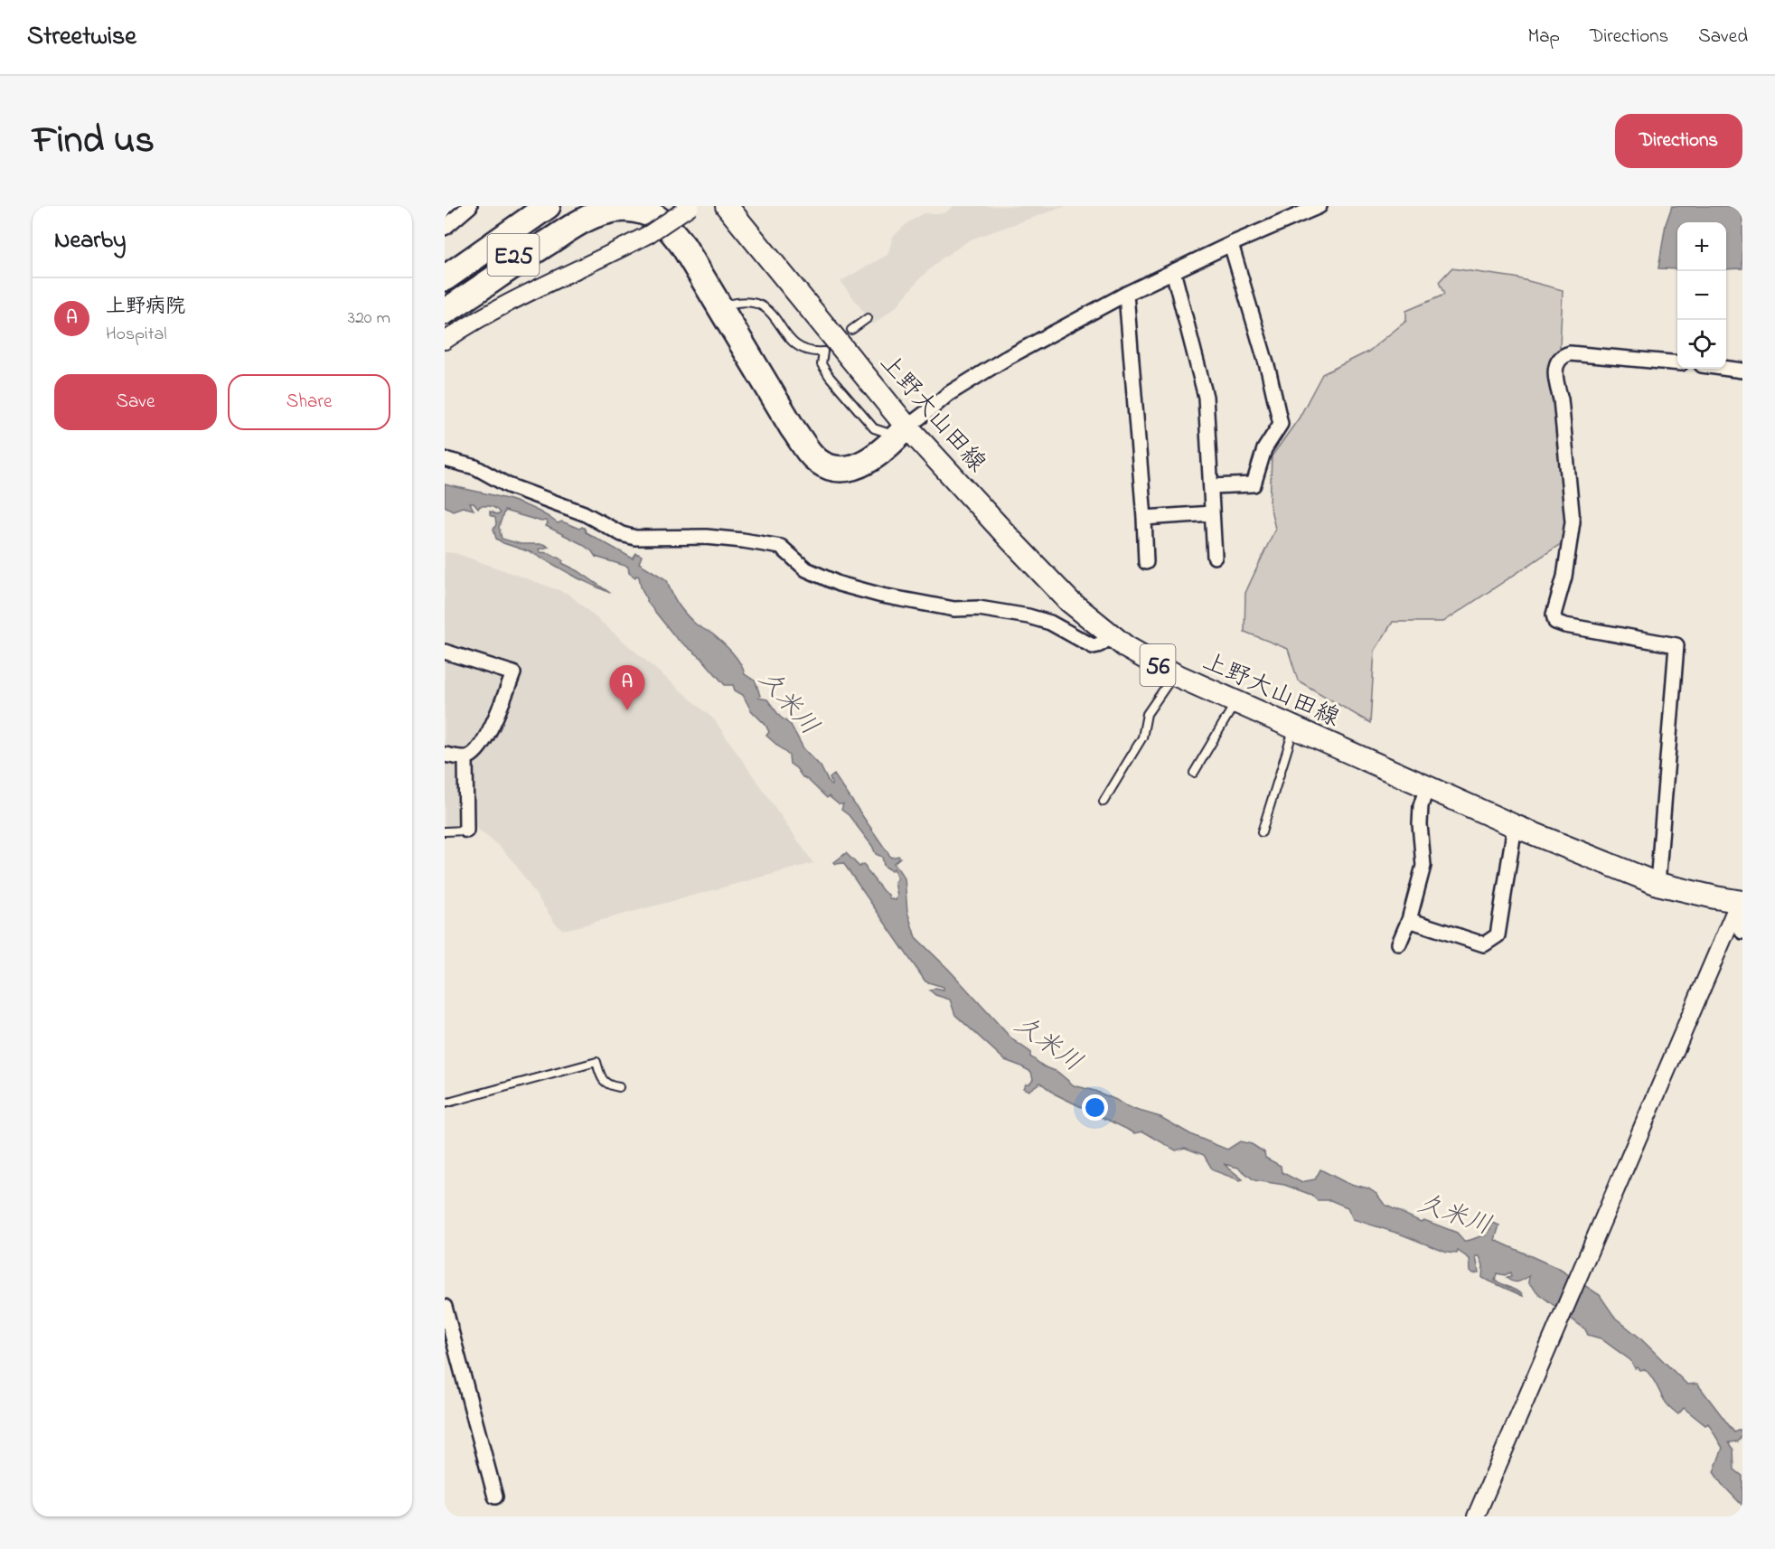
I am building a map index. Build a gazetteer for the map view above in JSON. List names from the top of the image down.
{
  "streets": {
    "highway": ["E25"],
    "main road": ["上野大山田線", "56"]
  },
  "water": ["久米川"],
  "page": {
    "header": "Streetwise",
    "nav": ["Map", "Directions", "Saved"],
    "title": "Find us",
    "buttons": [
      "Directions",
      ["Save", "Share"]
    ],
    "heading": "Nearby",
    "map_buttons": ["+", "−"],
    "list": [
      {
        "mark": "A",
        "name": "上野病院",
        "note": "Hospital",
        "value": "320 m"
      }
    ],
    "pins": "A"
  }
}
